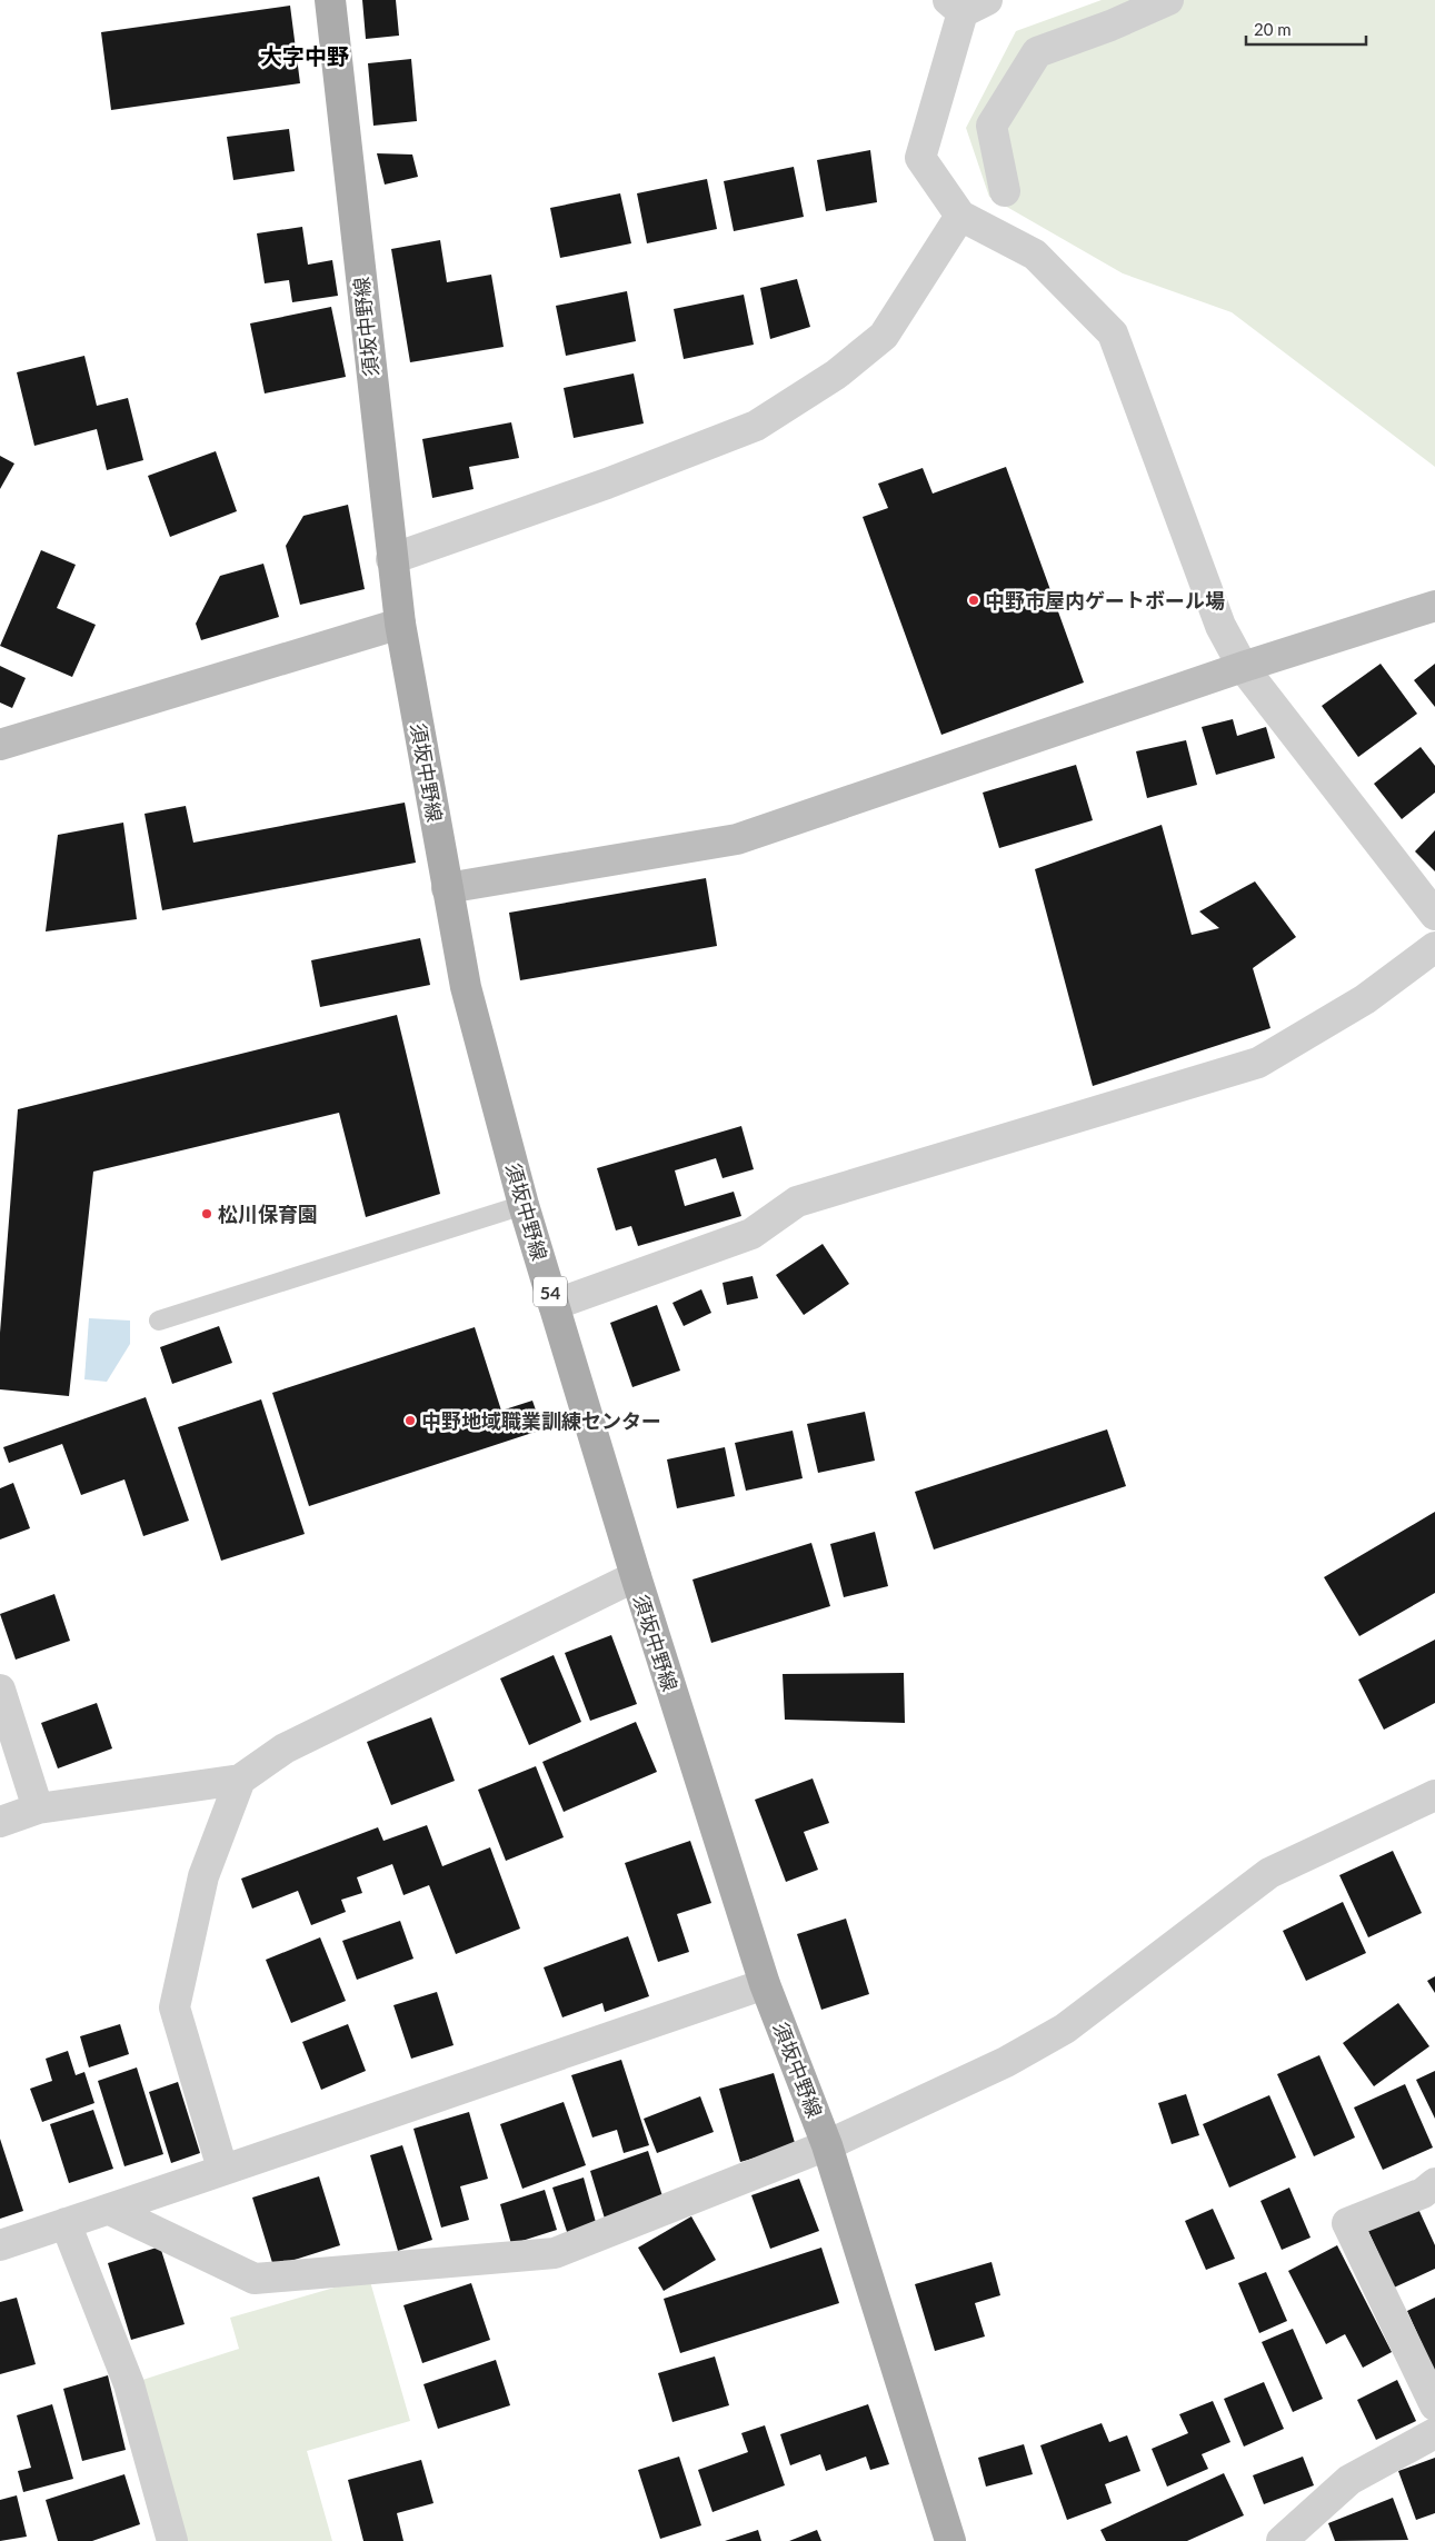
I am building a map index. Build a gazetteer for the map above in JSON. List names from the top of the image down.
{
  "streets": {
    "main road": ["須坂中野線", "54"]
  },
  "districts": ["大字中野"],
  "places": ["中野市屋内ゲートボール場", "松川保育園", "中野地域職業訓練センター"],
  "scale_bar": "20 m"
}
